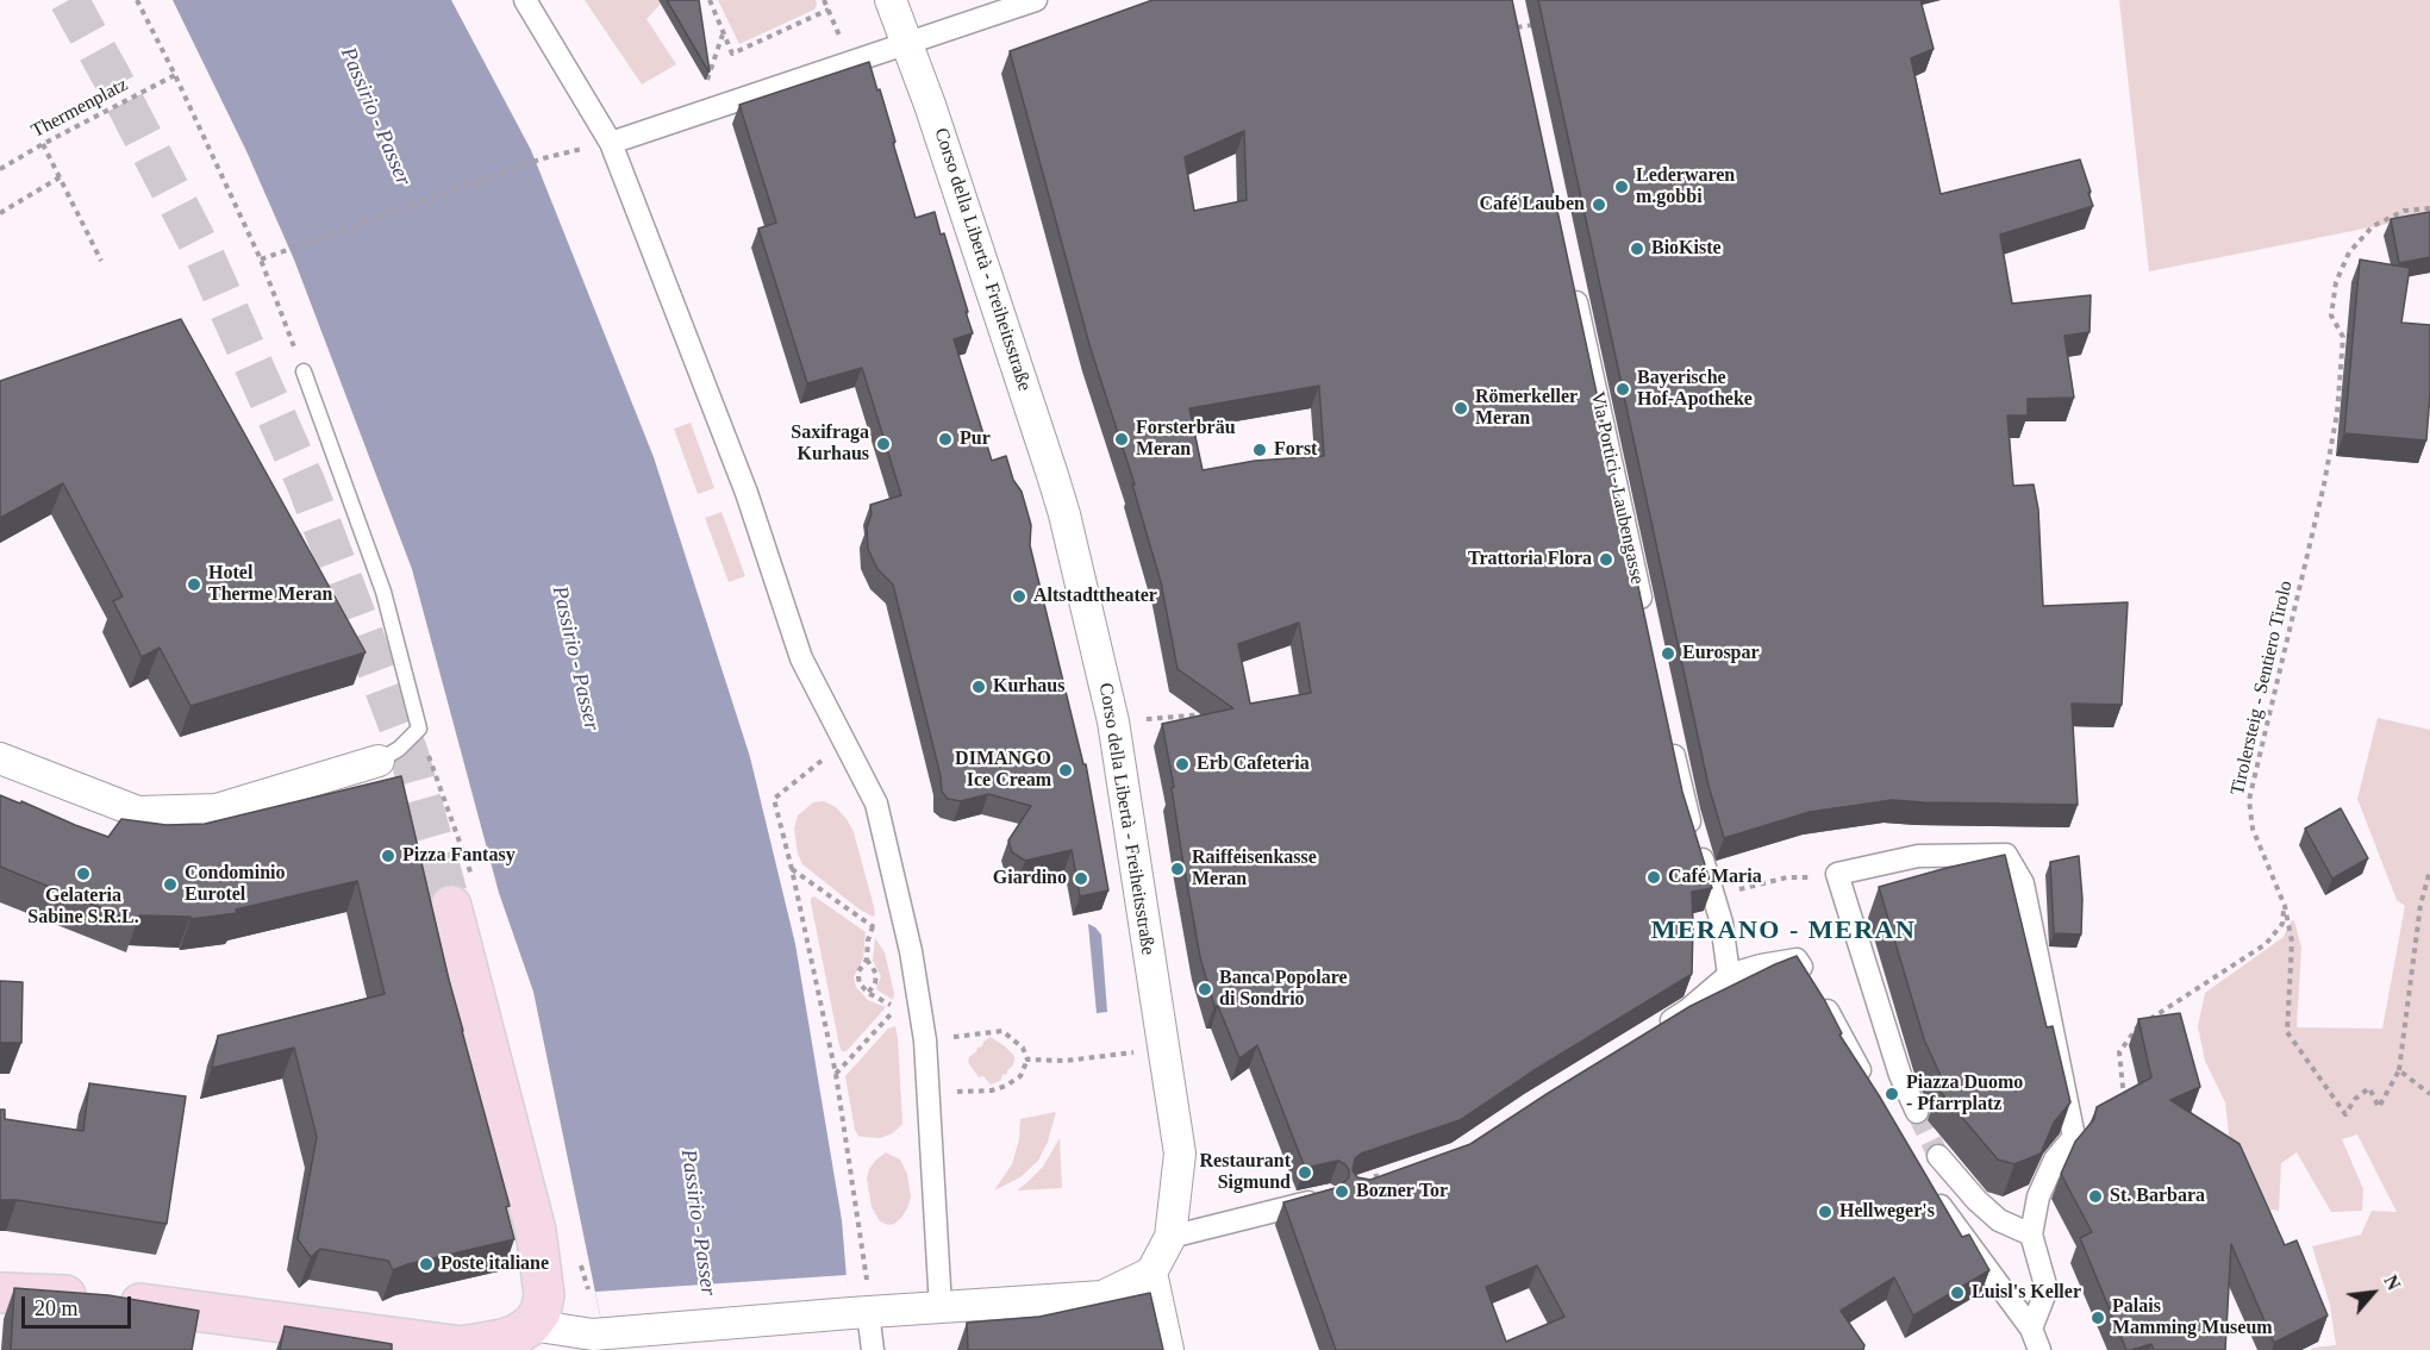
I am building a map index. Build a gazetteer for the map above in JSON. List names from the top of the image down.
{
  "streets": {
    "street": ["Corso della Libertà - Freiheitsstraße", "Via Portici - Laubengasse"],
    "path": ["Thermenplatz", "Tirolersteig - Sentiero Tirolo"]
  },
  "districts": ["MERANO - MERAN"],
  "water": ["Passirio - Passer"],
  "places": [
    "Lederwaren m.gobbi",
    "Café Lauben",
    "BioKiste",
    "Bayerische Hof-Apotheke",
    "Römerkeller Meran",
    "Pur",
    "Forsterbräu Meran",
    "Saxifraga Kurhaus",
    "Forst",
    "Trattoria Flora",
    "Hotel Therme Meran",
    "Altstadttheater",
    "Eurospar",
    "Kurhaus",
    "Erb Cafeteria",
    "DIMANGO Ice Cream",
    "Pizza Fantasy",
    "Raiffeisenkasse Meran",
    "Gelateria Sabine S.R.L.",
    "Café Maria",
    "Giardino",
    "Condominio Eurotel",
    "Banca Popolare di Sondrio",
    "Piazza Duomo - Pfarrplatz",
    "Restaurant Sigmund",
    "Bozner Tor",
    "St. Barbara",
    "Hellweger's",
    "Poste italiane",
    "Luisl's Keller",
    "Palais Mamming Museum"
  ],
  "scale_bar": "20 m",
  "north": "top right"
}
